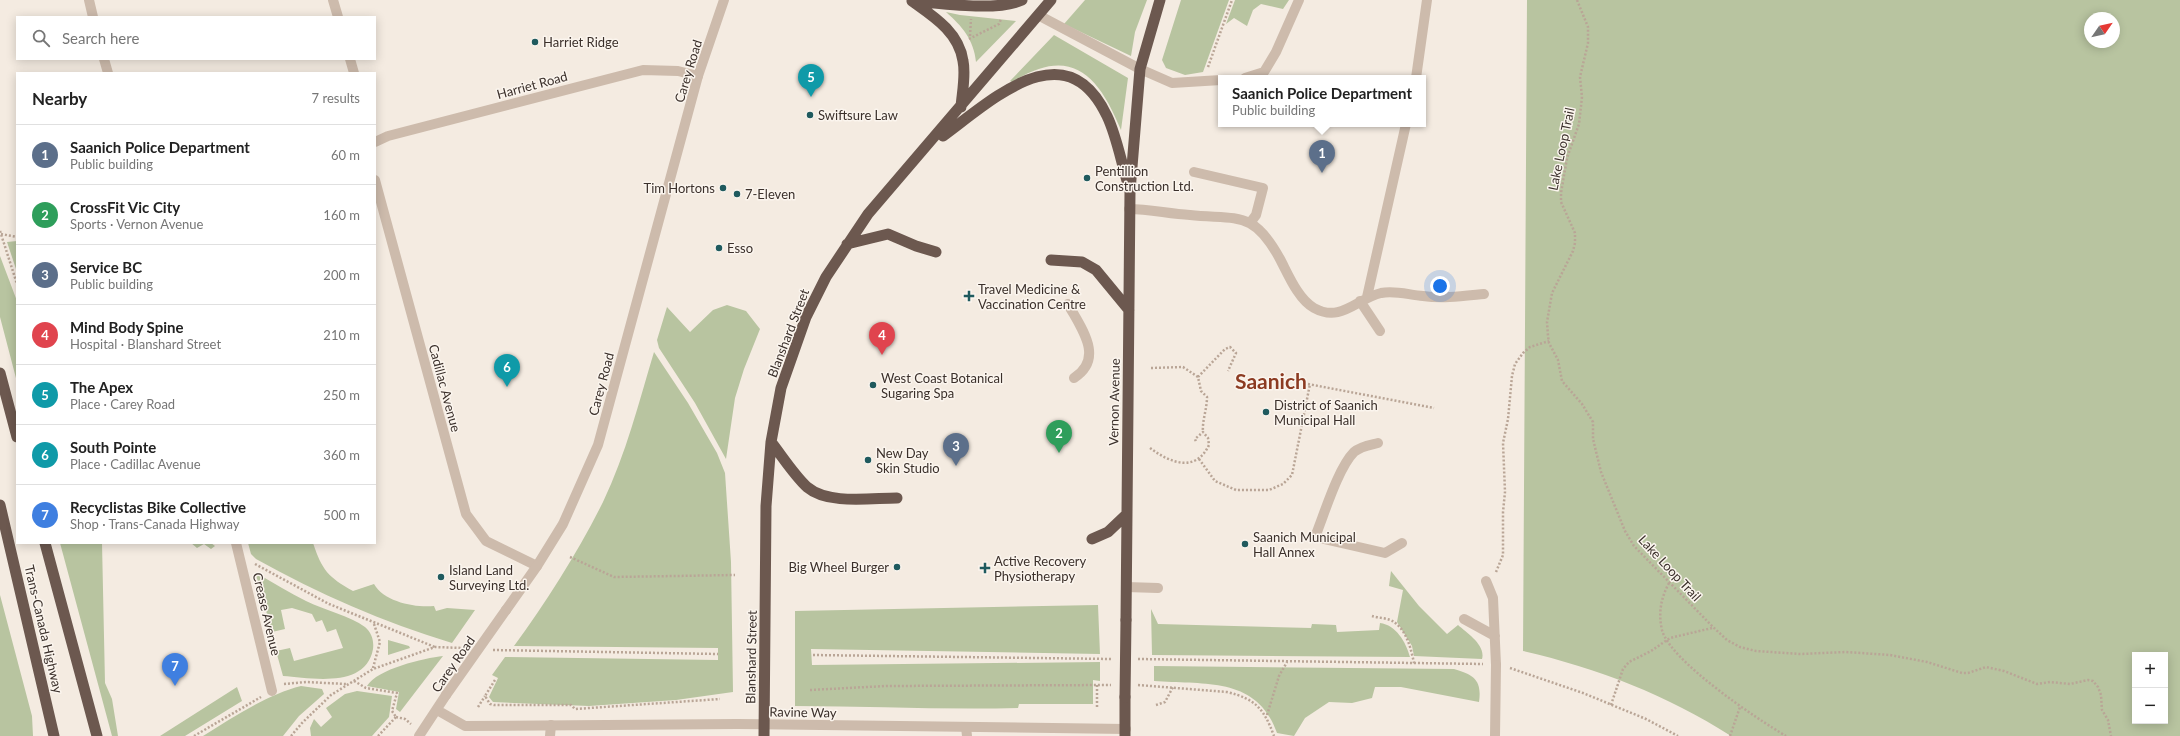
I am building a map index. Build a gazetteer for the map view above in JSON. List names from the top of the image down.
{
  "streets": {
    "highway": ["Blanshard Street", "Vernon Avenue", "Trans-Canada Highway"],
    "street": [
      "Carey Road",
      "Harriet Road",
      "Cadillac Avenue",
      "Crease Avenue",
      "Ravine Way"
    ],
    "path": ["Lake Loop Trail"]
  },
  "crossings": [
    ["Carey Road", "Harriet Road"],
    ["Carey Road", "Cadillac Avenue"],
    ["Carey Road", "Ravine Way"],
    ["Blanshard Street", "Ravine Way"],
    ["Vernon Avenue", "Ravine Way"]
  ],
  "districts": ["Saanich"],
  "places": {
    "other": [
      "Harriet Ridge",
      "Swiftsure Law",
      "Pentillion Construction Ltd.",
      "Tim Hortons",
      "7-Eleven",
      "Esso",
      "West Coast Botanical Sugaring Spa",
      "District of Saanich Municipal Hall",
      "New Day Skin Studio",
      "Saanich Municipal Hall Annex",
      "Big Wheel Burger",
      "Island Land Surveying Ltd."
    ],
    "health": ["Travel Medicine & Vaccination Centre", "Active Recovery Physiotherapy"]
  },
  "north": "top right",
  "page": {
    "search": "Search here",
    "pins": [
      "5",
      "1",
      "4",
      "6",
      "2",
      "3",
      "7"
    ],
    "heading": ["Nearby", "7 results"],
    "popup": ["Saanich Police Department", "Public building"],
    "list": [
      {
        "mark": "1",
        "name": "Saanich Police Department",
        "note": "Public building",
        "value": "60 m"
      },
      {
        "mark": "2",
        "name": "CrossFit Vic City",
        "note": "Sports · Vernon Avenue",
        "value": "160 m"
      },
      {
        "mark": "3",
        "name": "Service BC",
        "note": "Public building",
        "value": "200 m"
      },
      {
        "mark": "4",
        "name": "Mind Body Spine",
        "note": "Hospital · Blanshard Street",
        "value": "210 m"
      },
      {
        "mark": "5",
        "name": "The Apex",
        "note": "Place · Carey Road",
        "value": "250 m"
      },
      {
        "mark": "6",
        "name": "South Pointe",
        "note": "Place · Cadillac Avenue",
        "value": "360 m"
      },
      {
        "mark": "7",
        "name": "Recyclistas Bike Collective",
        "note": "Shop · Trans-Canada Highway",
        "value": "500 m"
      }
    ],
    "map_buttons": ["+", "−"]
  }
}
